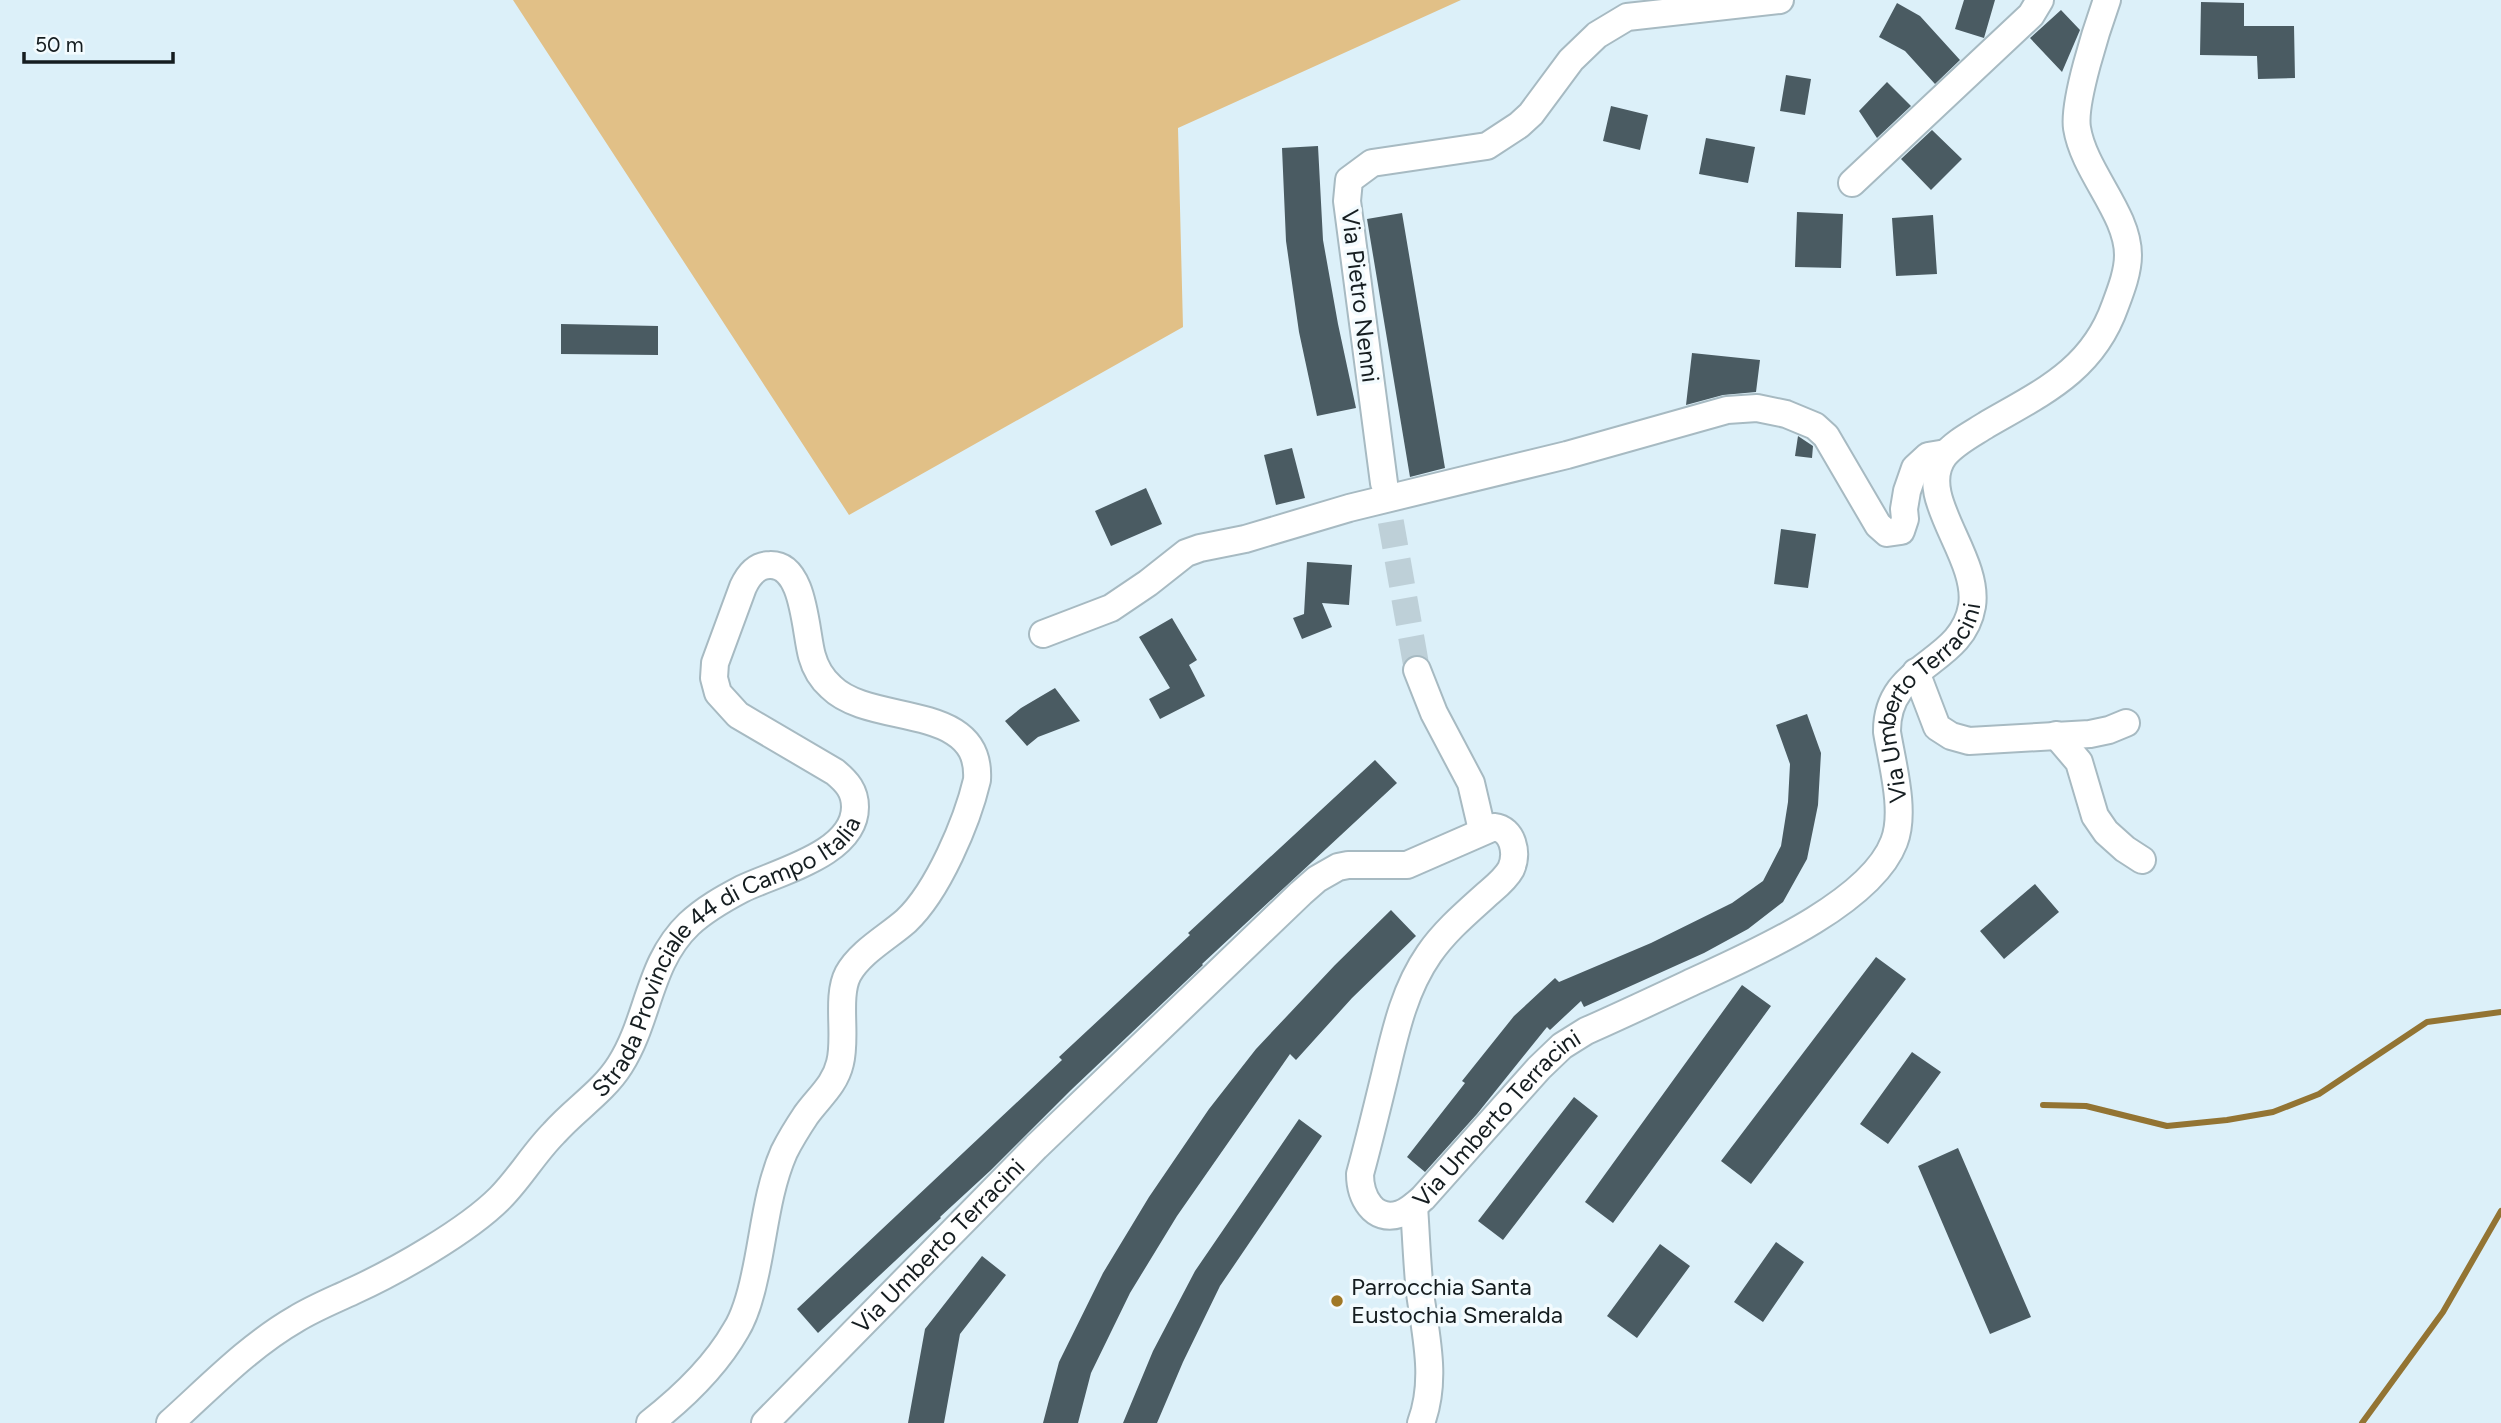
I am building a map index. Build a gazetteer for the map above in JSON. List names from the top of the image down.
{
  "streets": {
    "street": ["Via Pietro Nenni", "Via Umberto Terracini", "Strada Provinciale 44 di Campo Italia"]
  },
  "places": ["Parrocchia Santa Eustochia Smeralda"],
  "scale_bar": "50 m"
}
